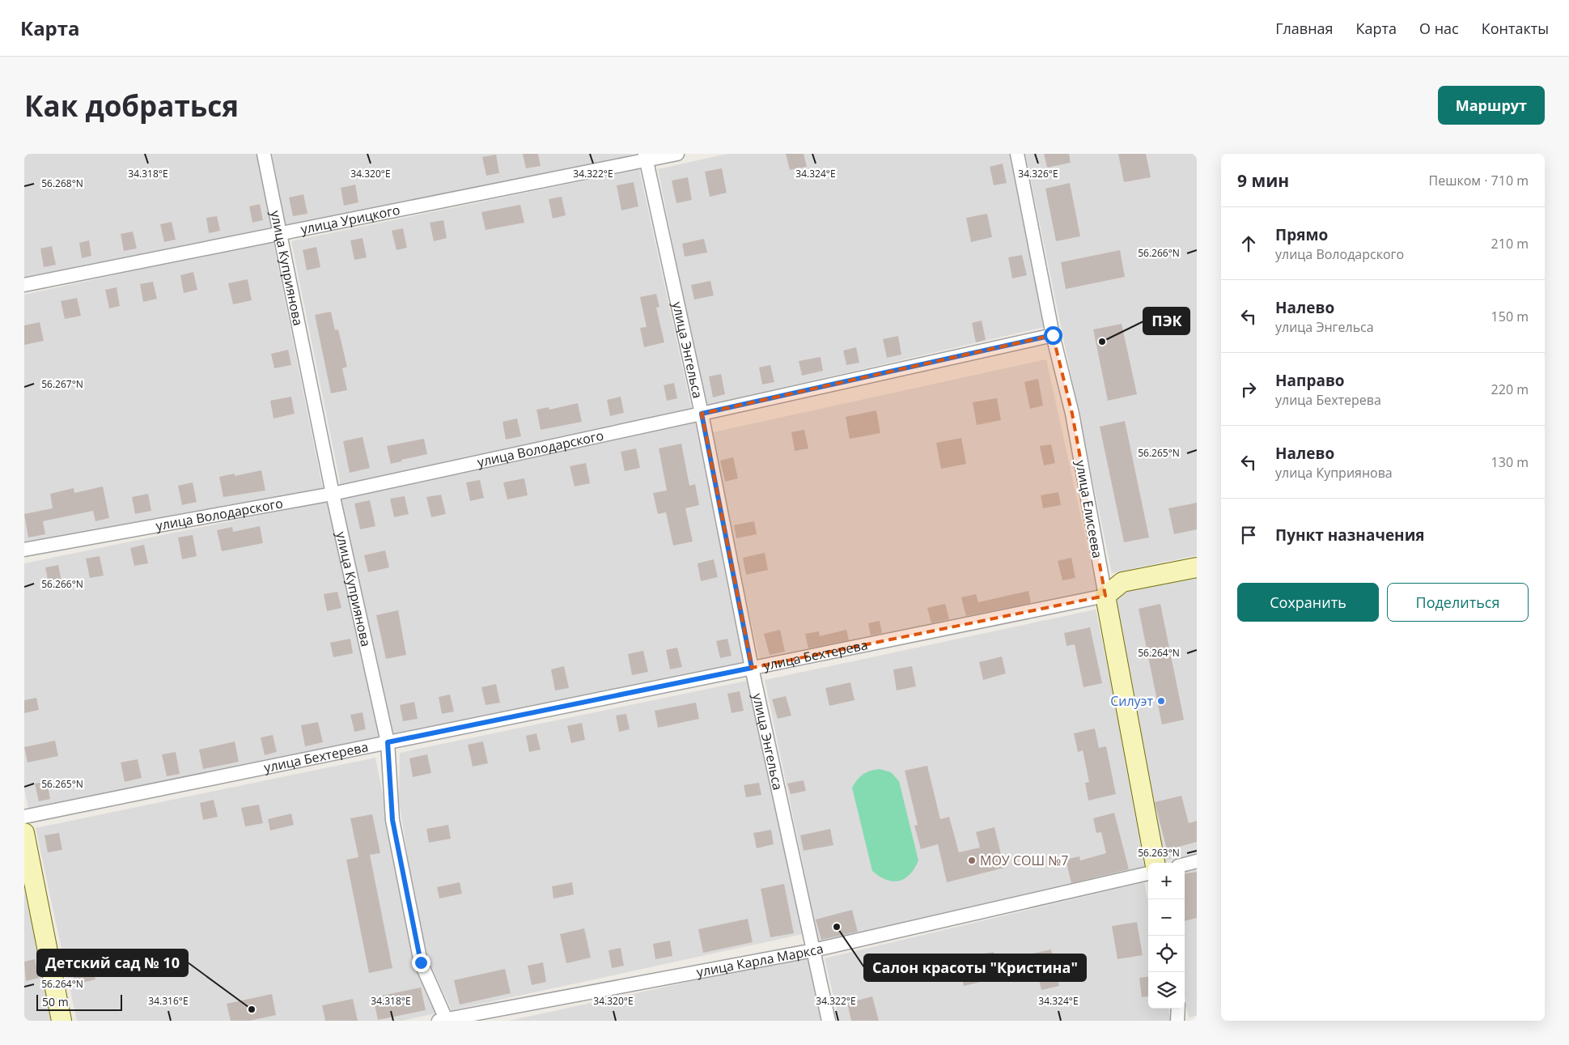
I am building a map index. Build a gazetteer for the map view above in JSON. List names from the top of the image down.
{
  "streets": {
    "street": [
      "улица Урицкого",
      "улица Куприянова",
      "улица Энгельса",
      "улица Володарского",
      "улица Елисеева",
      "улица Бехтерева",
      "улица Карла Маркса"
    ]
  },
  "crossings": [
    ["улица Урицкого", "улица Куприянова"],
    ["улица Урицкого", "улица Энгельса"],
    ["улица Куприянова", "улица Володарского"],
    ["улица Куприянова", "улица Бехтерева"],
    ["улица Куприянова", "улица Карла Маркса"],
    ["улица Энгельса", "улица Володарского"],
    ["улица Энгельса", "улица Бехтерева"],
    ["улица Энгельса", "улица Карла Маркса"],
    ["улица Володарского", "улица Елисеева"],
    ["улица Елисеева", "улица Бехтерева"]
  ],
  "places": [
    "ПЭК",
    "Силуэт",
    "МОУ СОШ №7",
    "Салон красоты \"Кристина\"",
    "Детский сад № 10"
  ],
  "scale_bar": "50 m",
  "page": {
    "header": "Карта",
    "nav": [
      "Главная",
      "Карта",
      "О нас",
      "Контакты"
    ],
    "buttons": [
      "Маршрут",
      ["Сохранить", "Поделиться"]
    ],
    "title": "Как добраться",
    "heading": ["9 мин", "Пешком · 710 m"],
    "list": [
      ["Прямо", "улица Володарского", "210 m"],
      ["Налево", "улица Энгельса", "150 m"],
      ["Направо", "улица Бехтерева", "220 m"],
      ["Налево", "улица Куприянова", "130 m"],
      "Пункт назначения"
    ],
    "map_buttons": ["+", "−"],
    "scale": "50 m"
  },
  "coordinates": [
    "34.318°E",
    "34.320°E",
    "34.322°E",
    "34.324°E",
    "34.326°E",
    "56.268°N",
    "56.266°N",
    "56.267°N",
    "56.265°N",
    "56.264°N",
    "56.263°N",
    "34.316°E"
  ]
}
